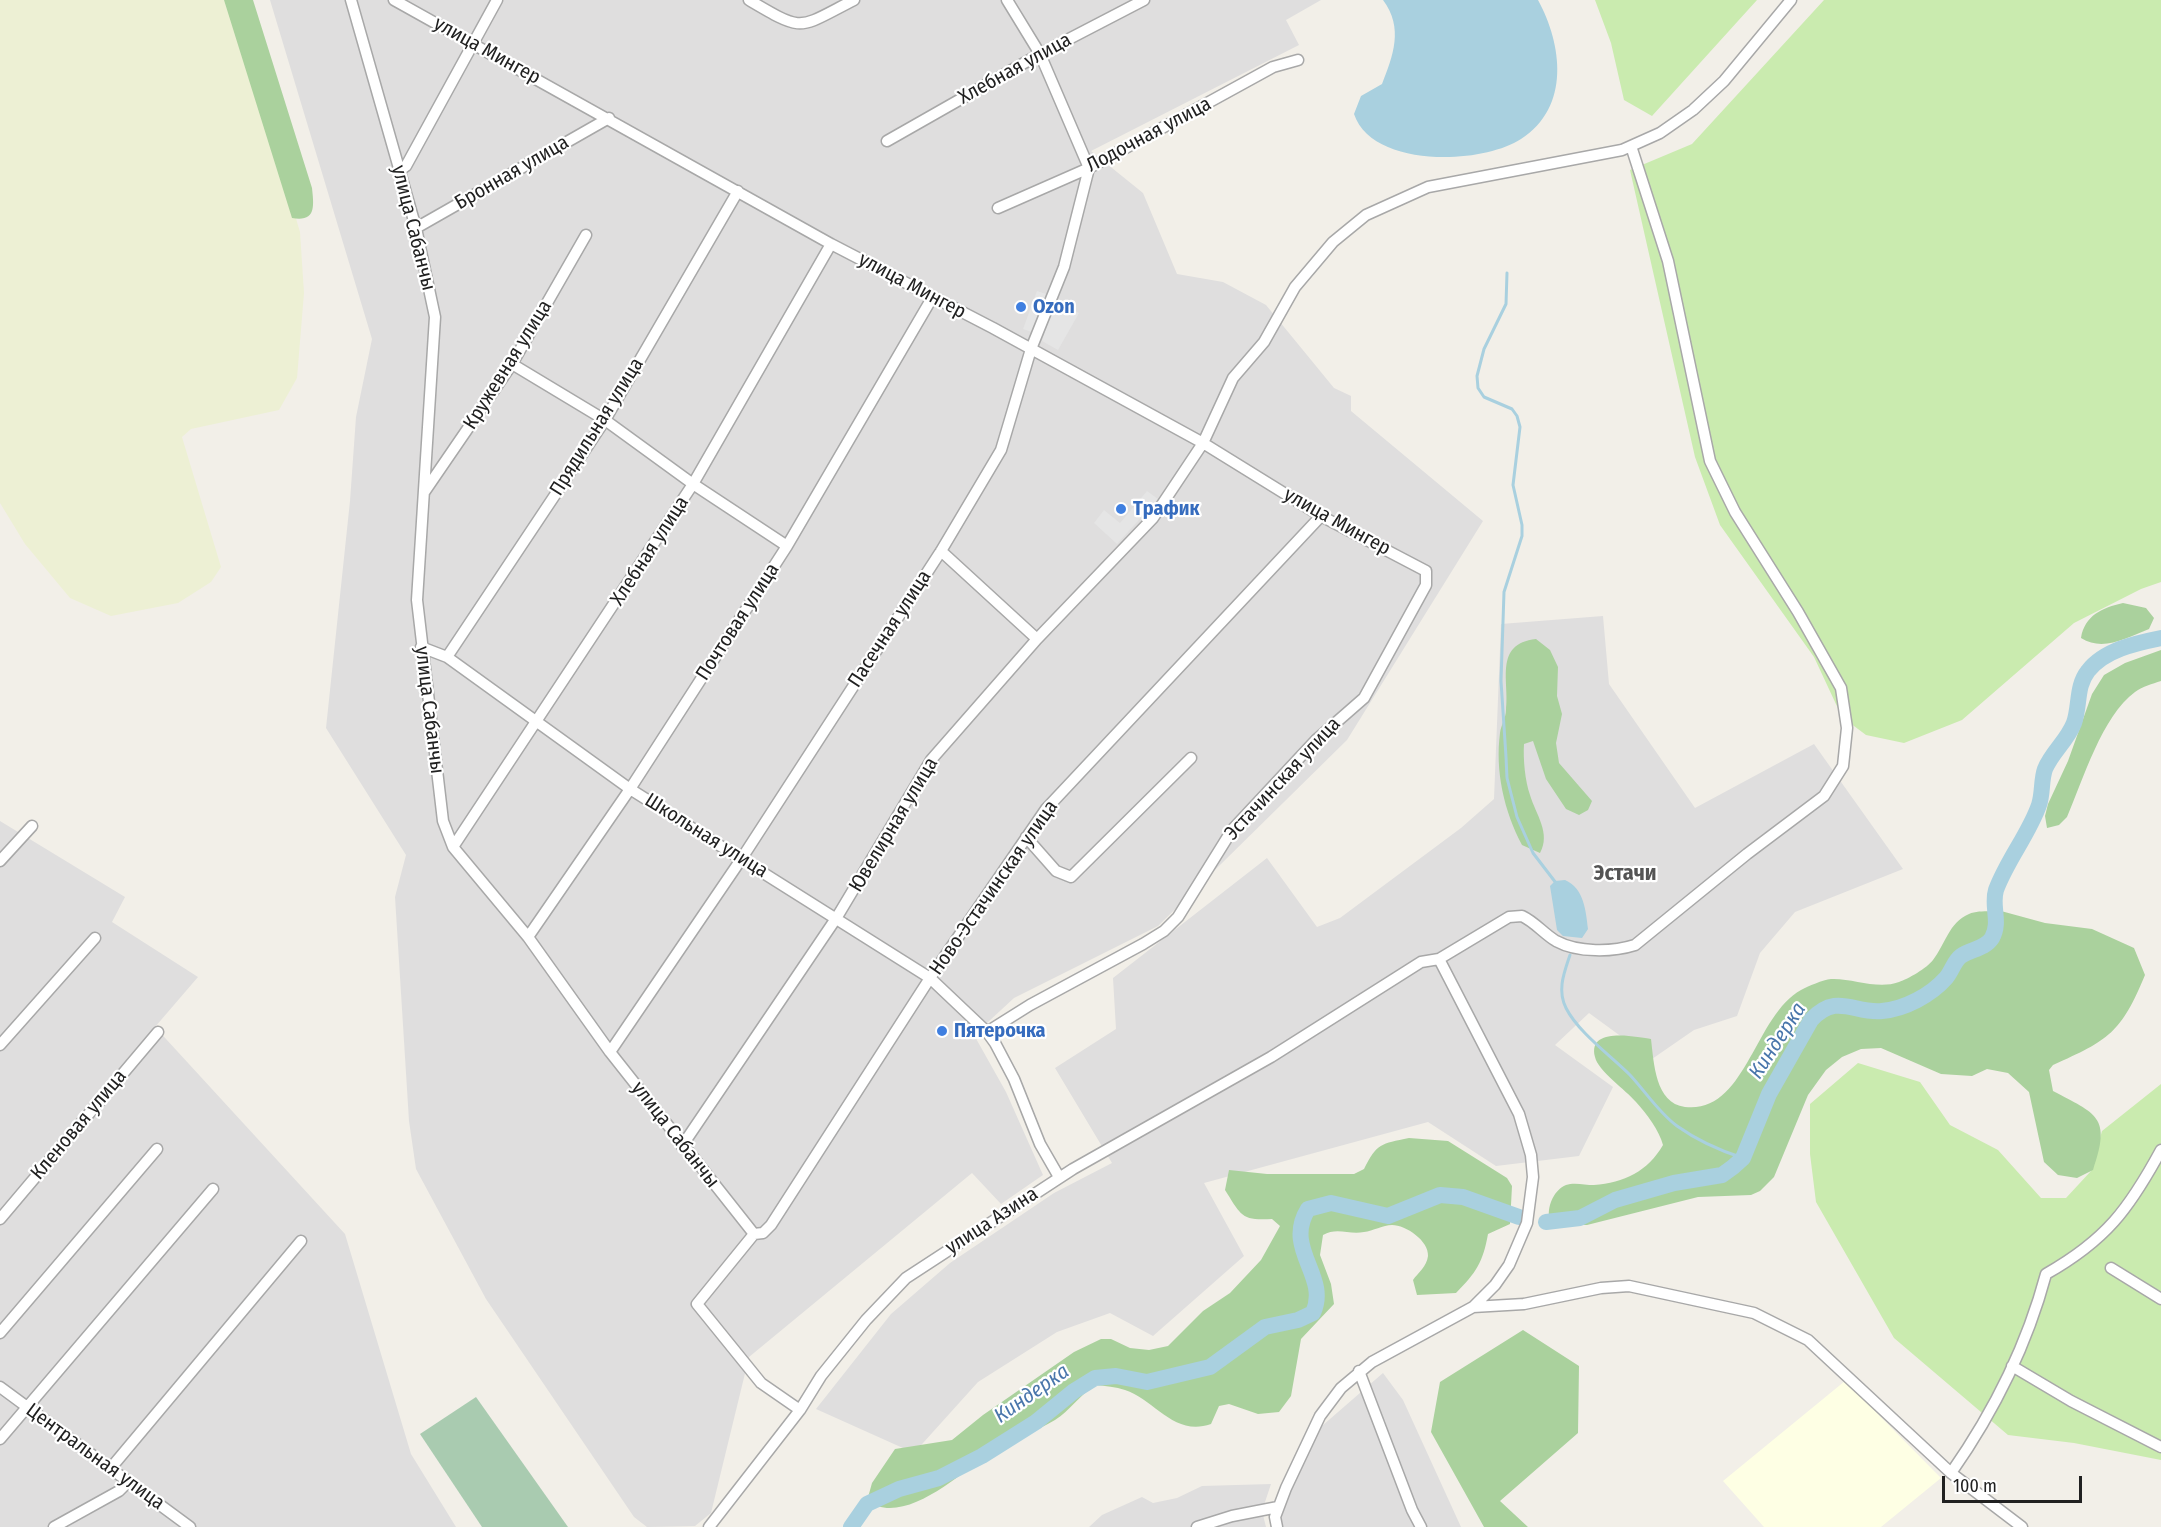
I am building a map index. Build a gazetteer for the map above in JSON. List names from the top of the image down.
{
  "streets": {
    "street": [
      "улица Мингер",
      "Хлебная улица",
      "Лодочная улица",
      "Бронная улица",
      "улица Сабанчы",
      "Кружевная улица",
      "Прядильная улица",
      "Почтовая улица",
      "Пасечная улица",
      "Эстачинская улица",
      "Ювелирная улица",
      "Школьная улица",
      "Ново-Эстачинская улица",
      "Кленовая улица",
      "улица Азина",
      "Центральная улица"
    ]
  },
  "crossings": [
    ["улица Мингер", "Хлебная улица"],
    ["улица Мингер", "Бронная улица"],
    ["улица Мингер", "Прядильная улица"],
    ["улица Мингер", "Почтовая улица"],
    ["улица Мингер", "Пасечная улица"],
    ["улица Мингер", "Эстачинская улица"],
    ["улица Мингер", "Ювелирная улица"],
    ["улица Мингер", "Ново-Эстачинская улица"],
    ["Хлебная улица", "улица Сабанчы"],
    ["Хлебная улица", "Школьная улица"],
    ["Лодочная улица", "Пасечная улица"],
    ["Бронная улица", "улица Сабанчы"],
    ["улица Сабанчы", "Кружевная улица"],
    ["улица Сабанчы", "Почтовая улица"],
    ["улица Сабанчы", "Пасечная улица"],
    ["улица Сабанчы", "Ювелирная улица"],
    ["улица Сабанчы", "Школьная улица"],
    ["улица Сабанчы", "Ново-Эстачинская улица"],
    ["Прядильная улица", "Школьная улица"],
    ["Почтовая улица", "Школьная улица"],
    ["Пасечная улица", "Школьная улица"],
    ["Эстачинская улица", "Школьная улица"],
    ["Ювелирная улица", "Школьная улица"],
    ["Ювелирная улица", "улица Азина"],
    ["Школьная улица", "Ново-Эстачинская улица"],
    ["Школьная улица", "улица Азина"]
  ],
  "districts": ["Эстачи"],
  "water": ["Киндерка"],
  "places": ["Ozon", "Трафик", "Пятерочка"],
  "scale_bar": "100 m"
}
